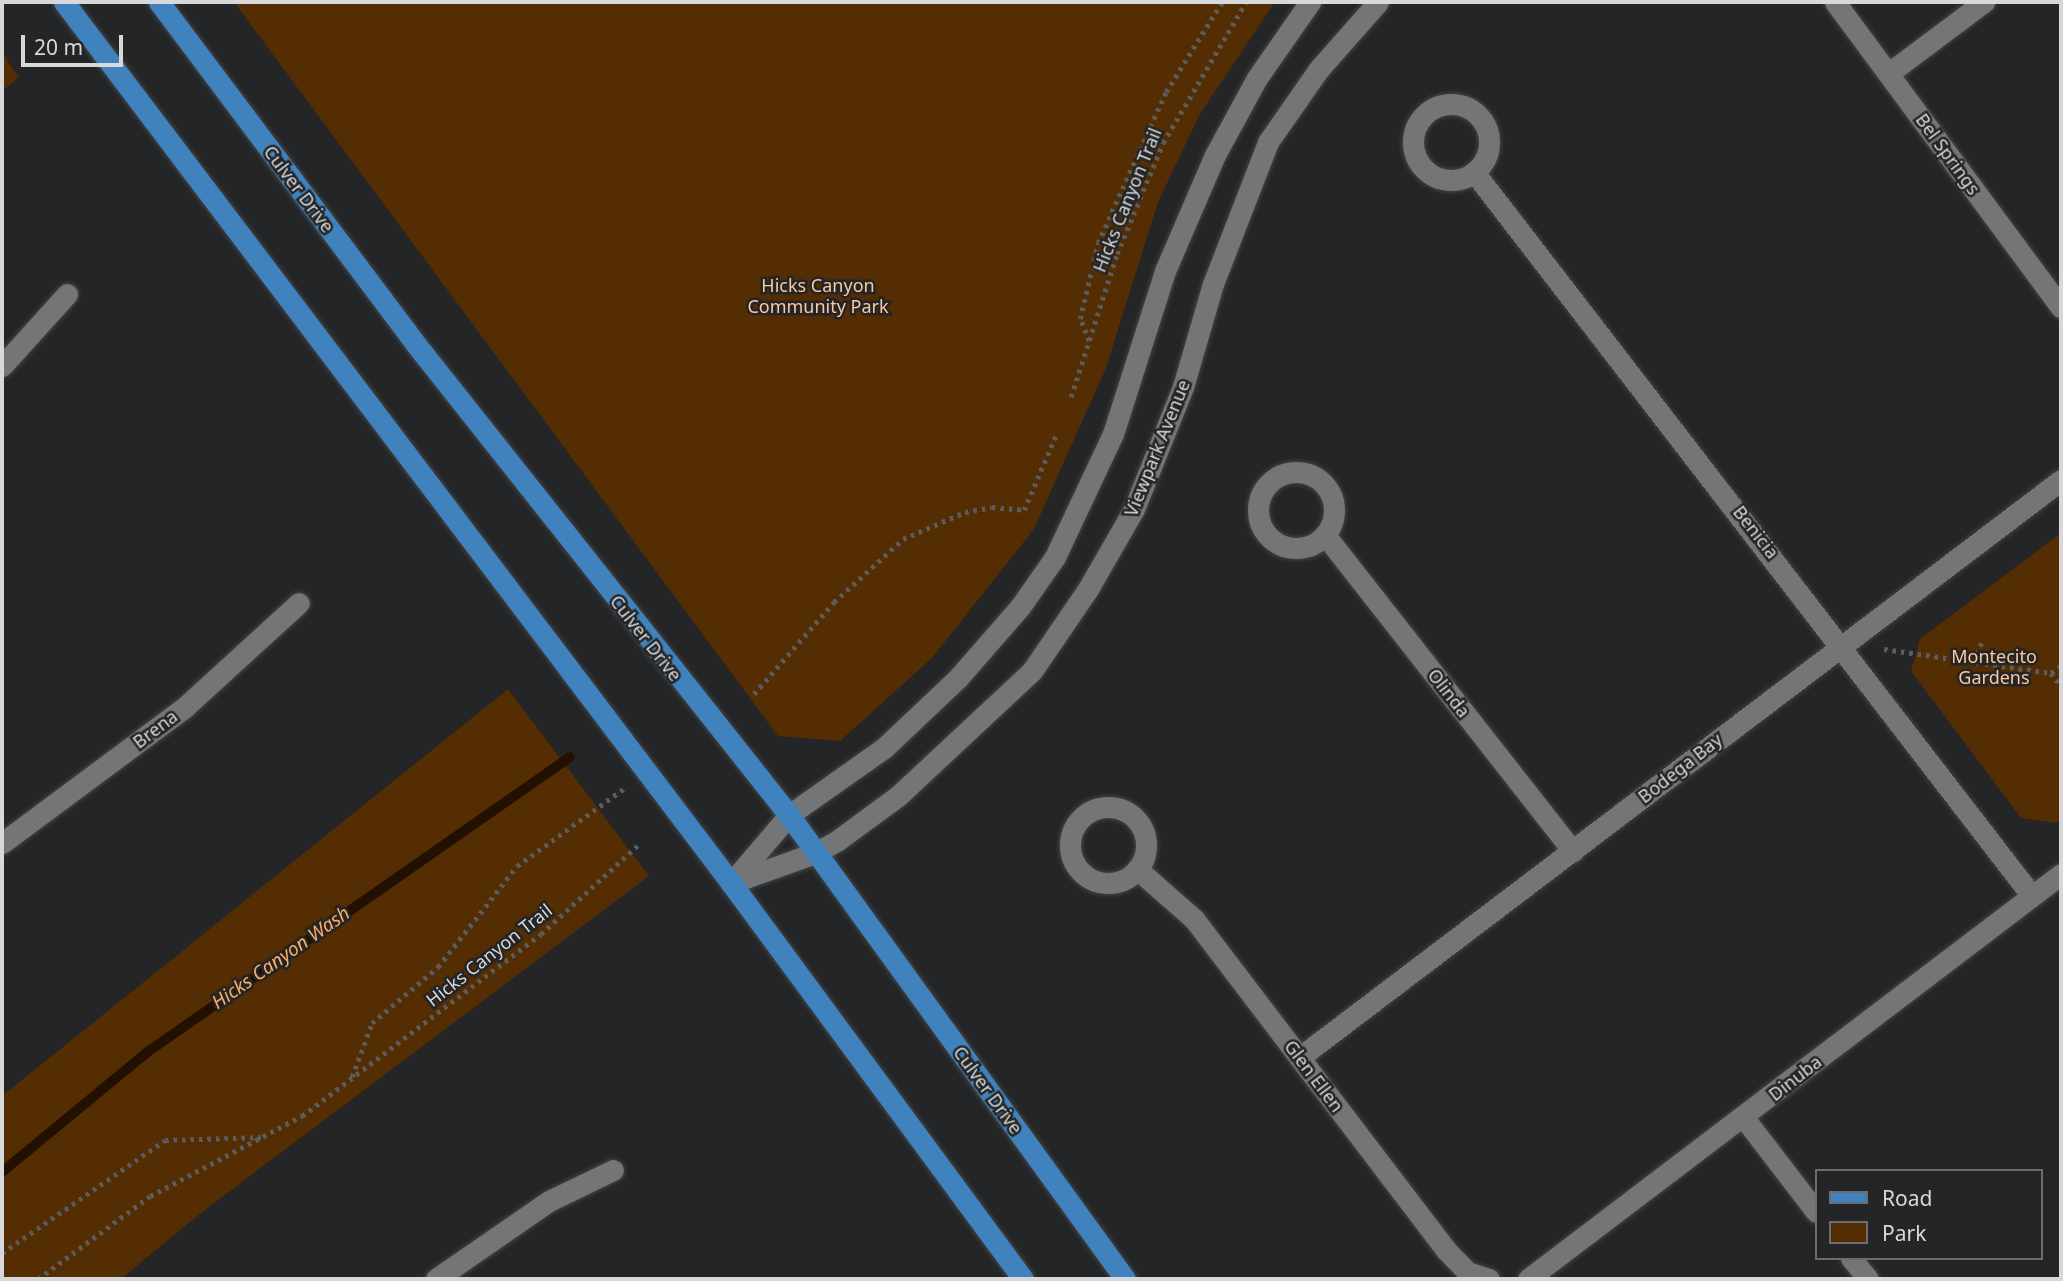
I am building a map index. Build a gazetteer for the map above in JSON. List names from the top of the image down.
{
  "streets": {
    "main road": ["Culver Drive"],
    "street": [
      "Bel Springs",
      "Viewpark Avenue",
      "Benicia",
      "Olinda",
      "Brena",
      "Bodega Bay",
      "Glen Ellen",
      "Dinuba"
    ],
    "path": ["Hicks Canyon Trail"]
  },
  "crossings": [
    ["Culver Drive", "Viewpark Avenue"],
    ["Benicia", "Bodega Bay"],
    ["Benicia", "Dinuba"],
    ["Olinda", "Bodega Bay"],
    ["Bodega Bay", "Glen Ellen"]
  ],
  "water": ["Hicks Canyon Wash"],
  "parks": ["Hicks Canyon Community Park", "Montecito Gardens"],
  "legend": ["Road", "Park"],
  "scale_bar": "20 m"
}
